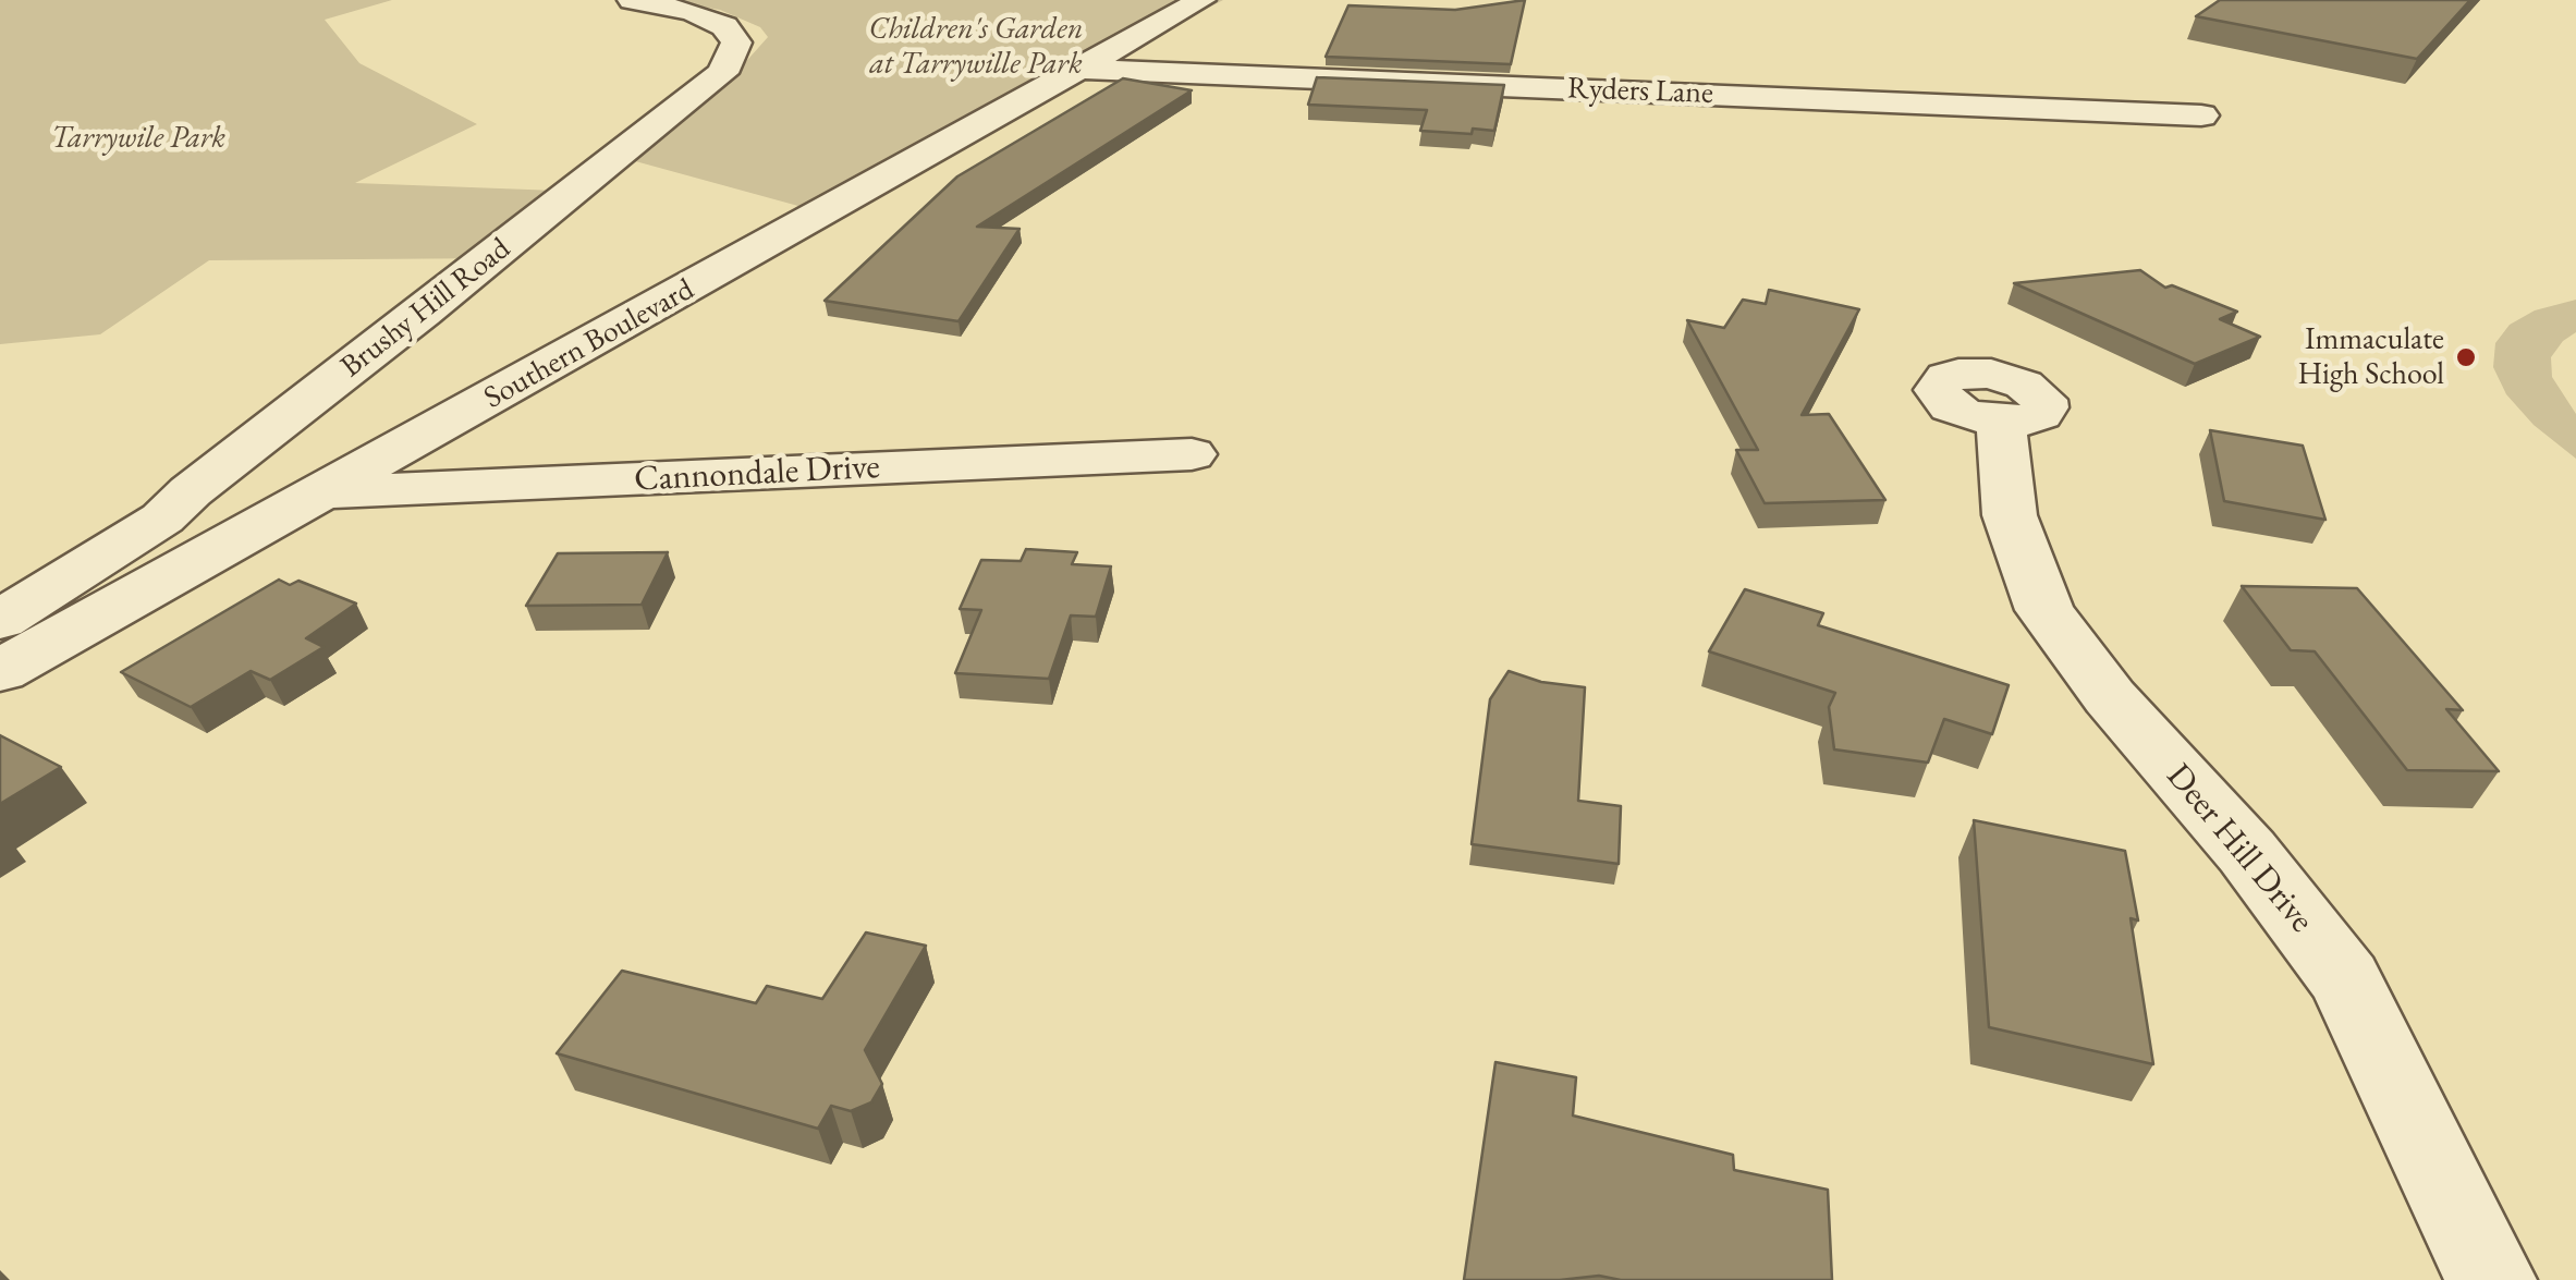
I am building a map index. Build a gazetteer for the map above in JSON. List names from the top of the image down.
{
  "streets": {
    "street": [
      "Ryders Lane",
      "Brushy Hill Road",
      "Southern Boulevard",
      "Cannondale Drive",
      "Deer Hill Drive"
    ]
  },
  "crossings": [
    ["Ryders Lane", "Southern Boulevard"],
    ["Southern Boulevard", "Cannondale Drive"]
  ],
  "parks": ["Children's Garden at Tarrywille Park", "Tarrywile Park"],
  "places": ["Immaculate High School"]
}
